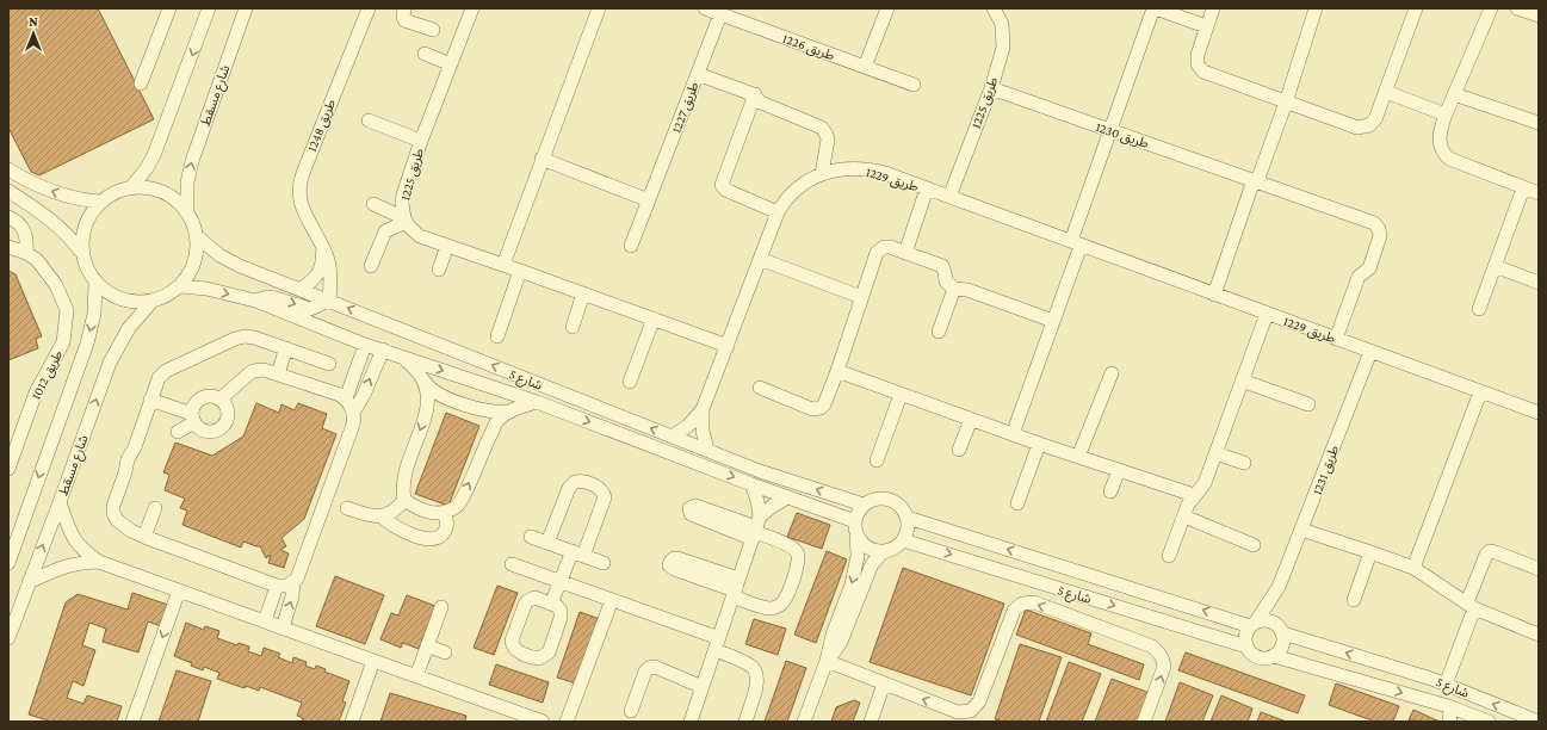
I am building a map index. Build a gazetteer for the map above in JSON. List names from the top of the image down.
{
  "streets": {
    "street": [
      "طريق 1226",
      "شارع مسقط",
      "طريق 1225",
      "طريق 1227",
      "طريق 1248",
      "طريق 1230",
      "طريق 1229",
      "طريق 1012",
      "شارع 5",
      "طريق 1231"
    ]
  },
  "crossings": [
    ["طريق 1226", "طريق 1227"],
    ["شارع مسقط", "شارع 5"],
    ["طريق 1225", "طريق 1230"],
    ["طريق 1225", "طريق 1229"],
    ["طريق 1248", "شارع 5"],
    ["طريق 1230", "طريق 1229"],
    ["طريق 1229", "شارع 5"],
    ["طريق 1229", "طريق 1231"],
    ["شارع 5", "طريق 1231"]
  ],
  "north": "top"
}
